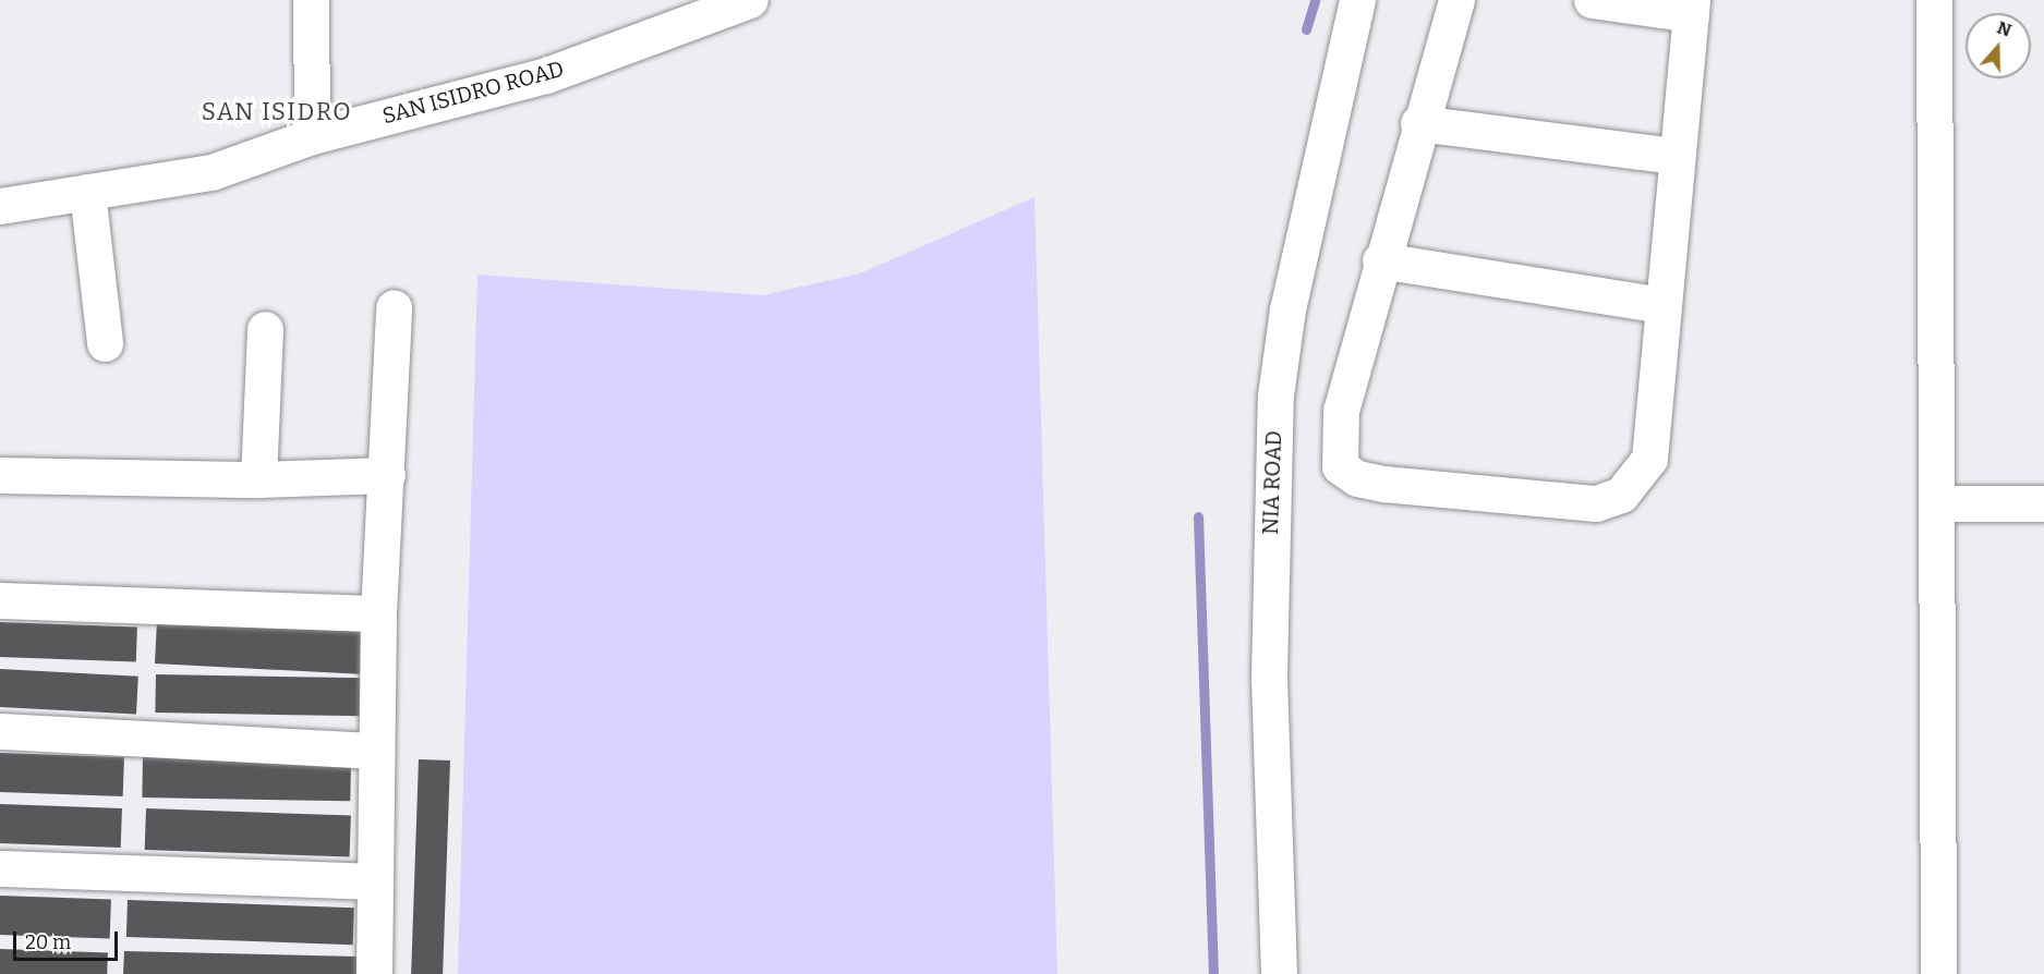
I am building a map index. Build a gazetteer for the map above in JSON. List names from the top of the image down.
{
  "streets": {
    "street": ["SAN ISIDRO ROAD", "NIA ROAD"]
  },
  "districts": ["SAN ISIDRO"],
  "scale_bar": "20 m",
  "north": "top"
}
